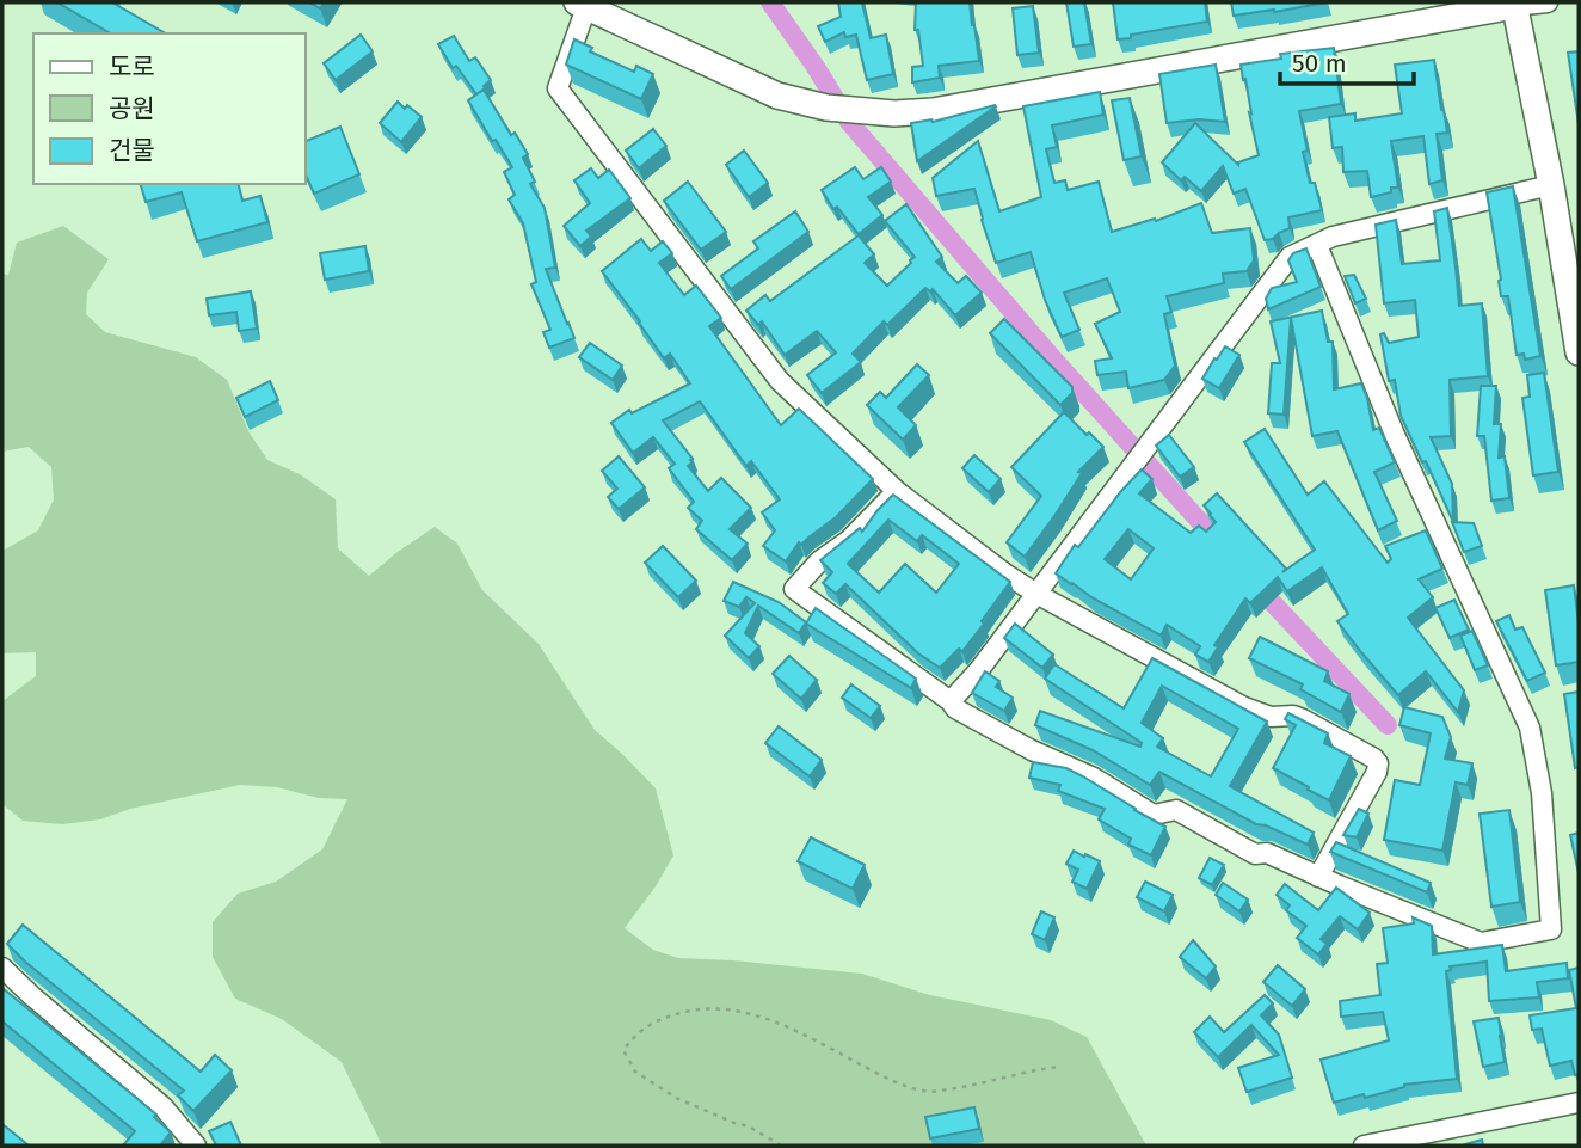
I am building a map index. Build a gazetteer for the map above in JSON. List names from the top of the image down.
{
  "legend": ["도로", "공원", "건물"],
  "scale_bar": "50 m"
}
